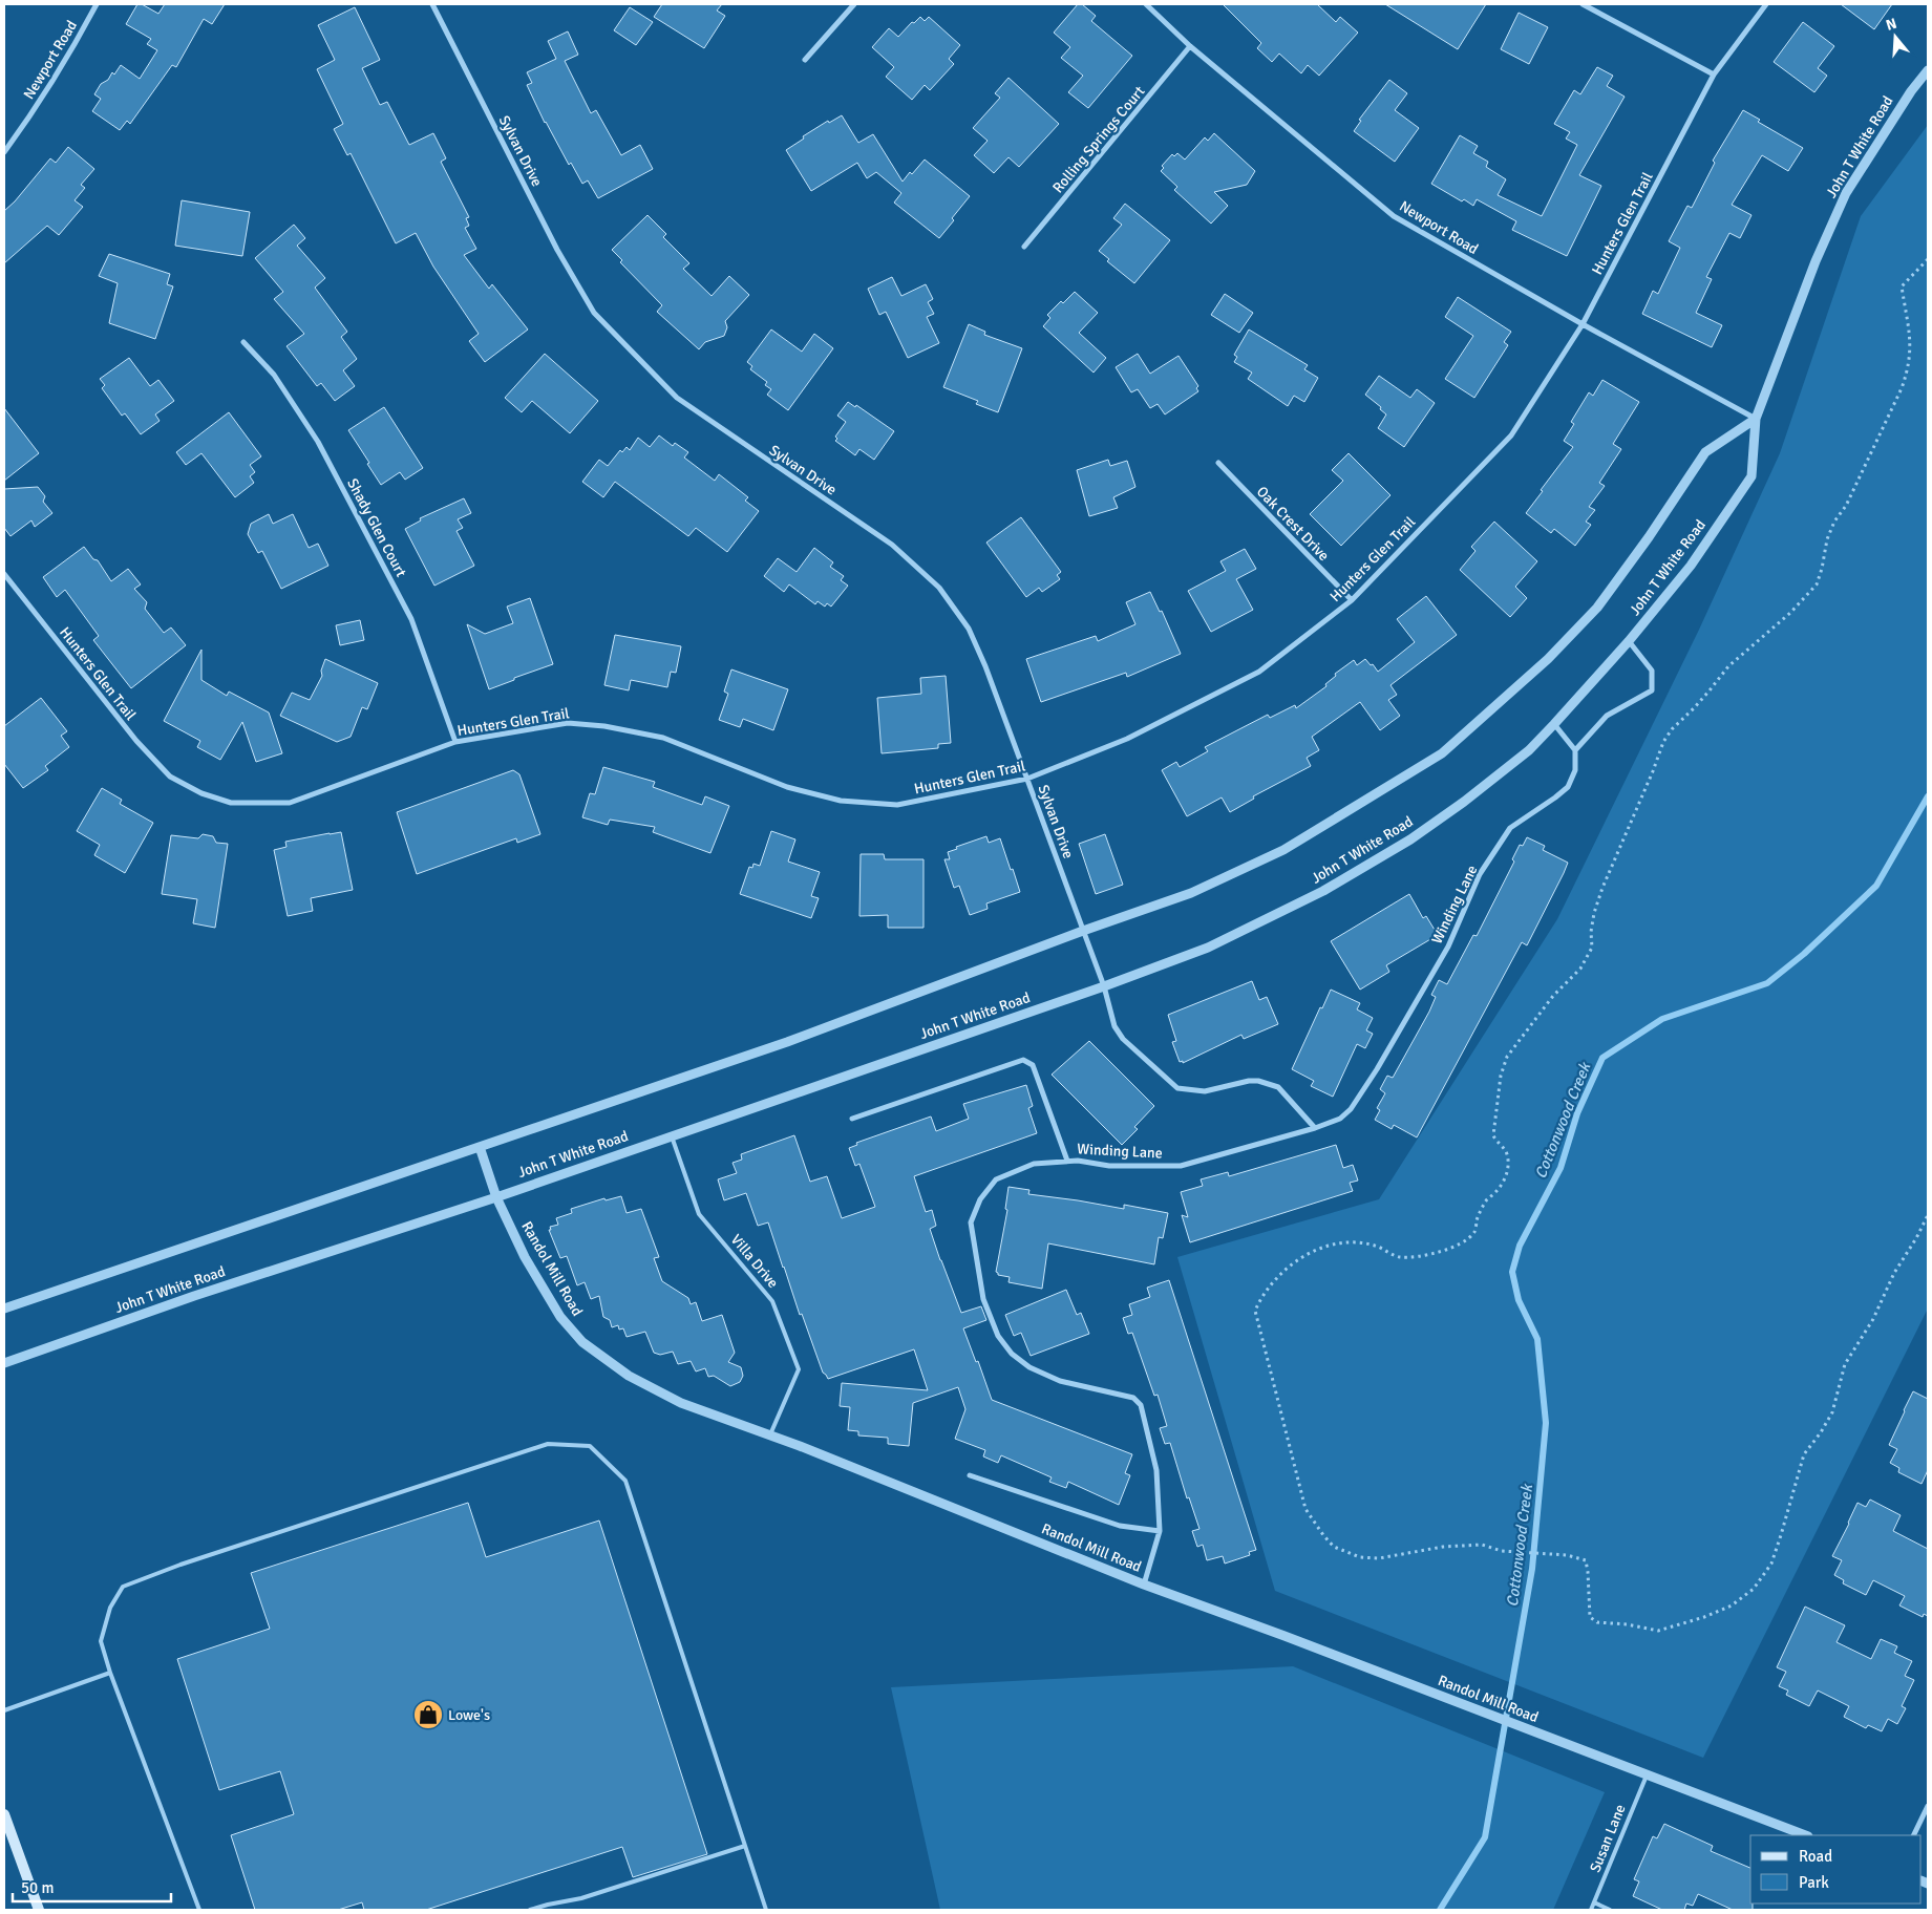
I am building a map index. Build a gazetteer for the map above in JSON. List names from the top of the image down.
{
  "streets": {
    "street": [
      "Newport Road",
      "Rolling Springs Court",
      "John T White Road",
      "Sylvan Drive",
      "Hunters Glen Trail",
      "Oak Crest Drive",
      "Shady Glen Court",
      "Winding Lane",
      "Randol Mill Road"
    ],
    "lane": ["Villa Drive", "Susan Lane"]
  },
  "crossings": [
    ["Newport Road", "Rolling Springs Court"],
    ["Newport Road", "John T White Road"],
    ["Newport Road", "Hunters Glen Trail"],
    ["John T White Road", "Sylvan Drive"],
    ["John T White Road", "Villa Drive"],
    ["John T White Road", "Randol Mill Road"],
    ["Sylvan Drive", "Hunters Glen Trail"],
    ["Sylvan Drive", "Winding Lane"],
    ["Hunters Glen Trail", "Oak Crest Drive"],
    ["Hunters Glen Trail", "Shady Glen Court"],
    ["Winding Lane", "Randol Mill Road"],
    ["Villa Drive", "Randol Mill Road"],
    ["Randol Mill Road", "Susan Lane"]
  ],
  "water": ["Cottonwood Creek"],
  "places": {
    "shop": ["Lowe's"]
  },
  "legend": ["Road", "Park"],
  "scale_bar": "50 m",
  "north": "top"
}
